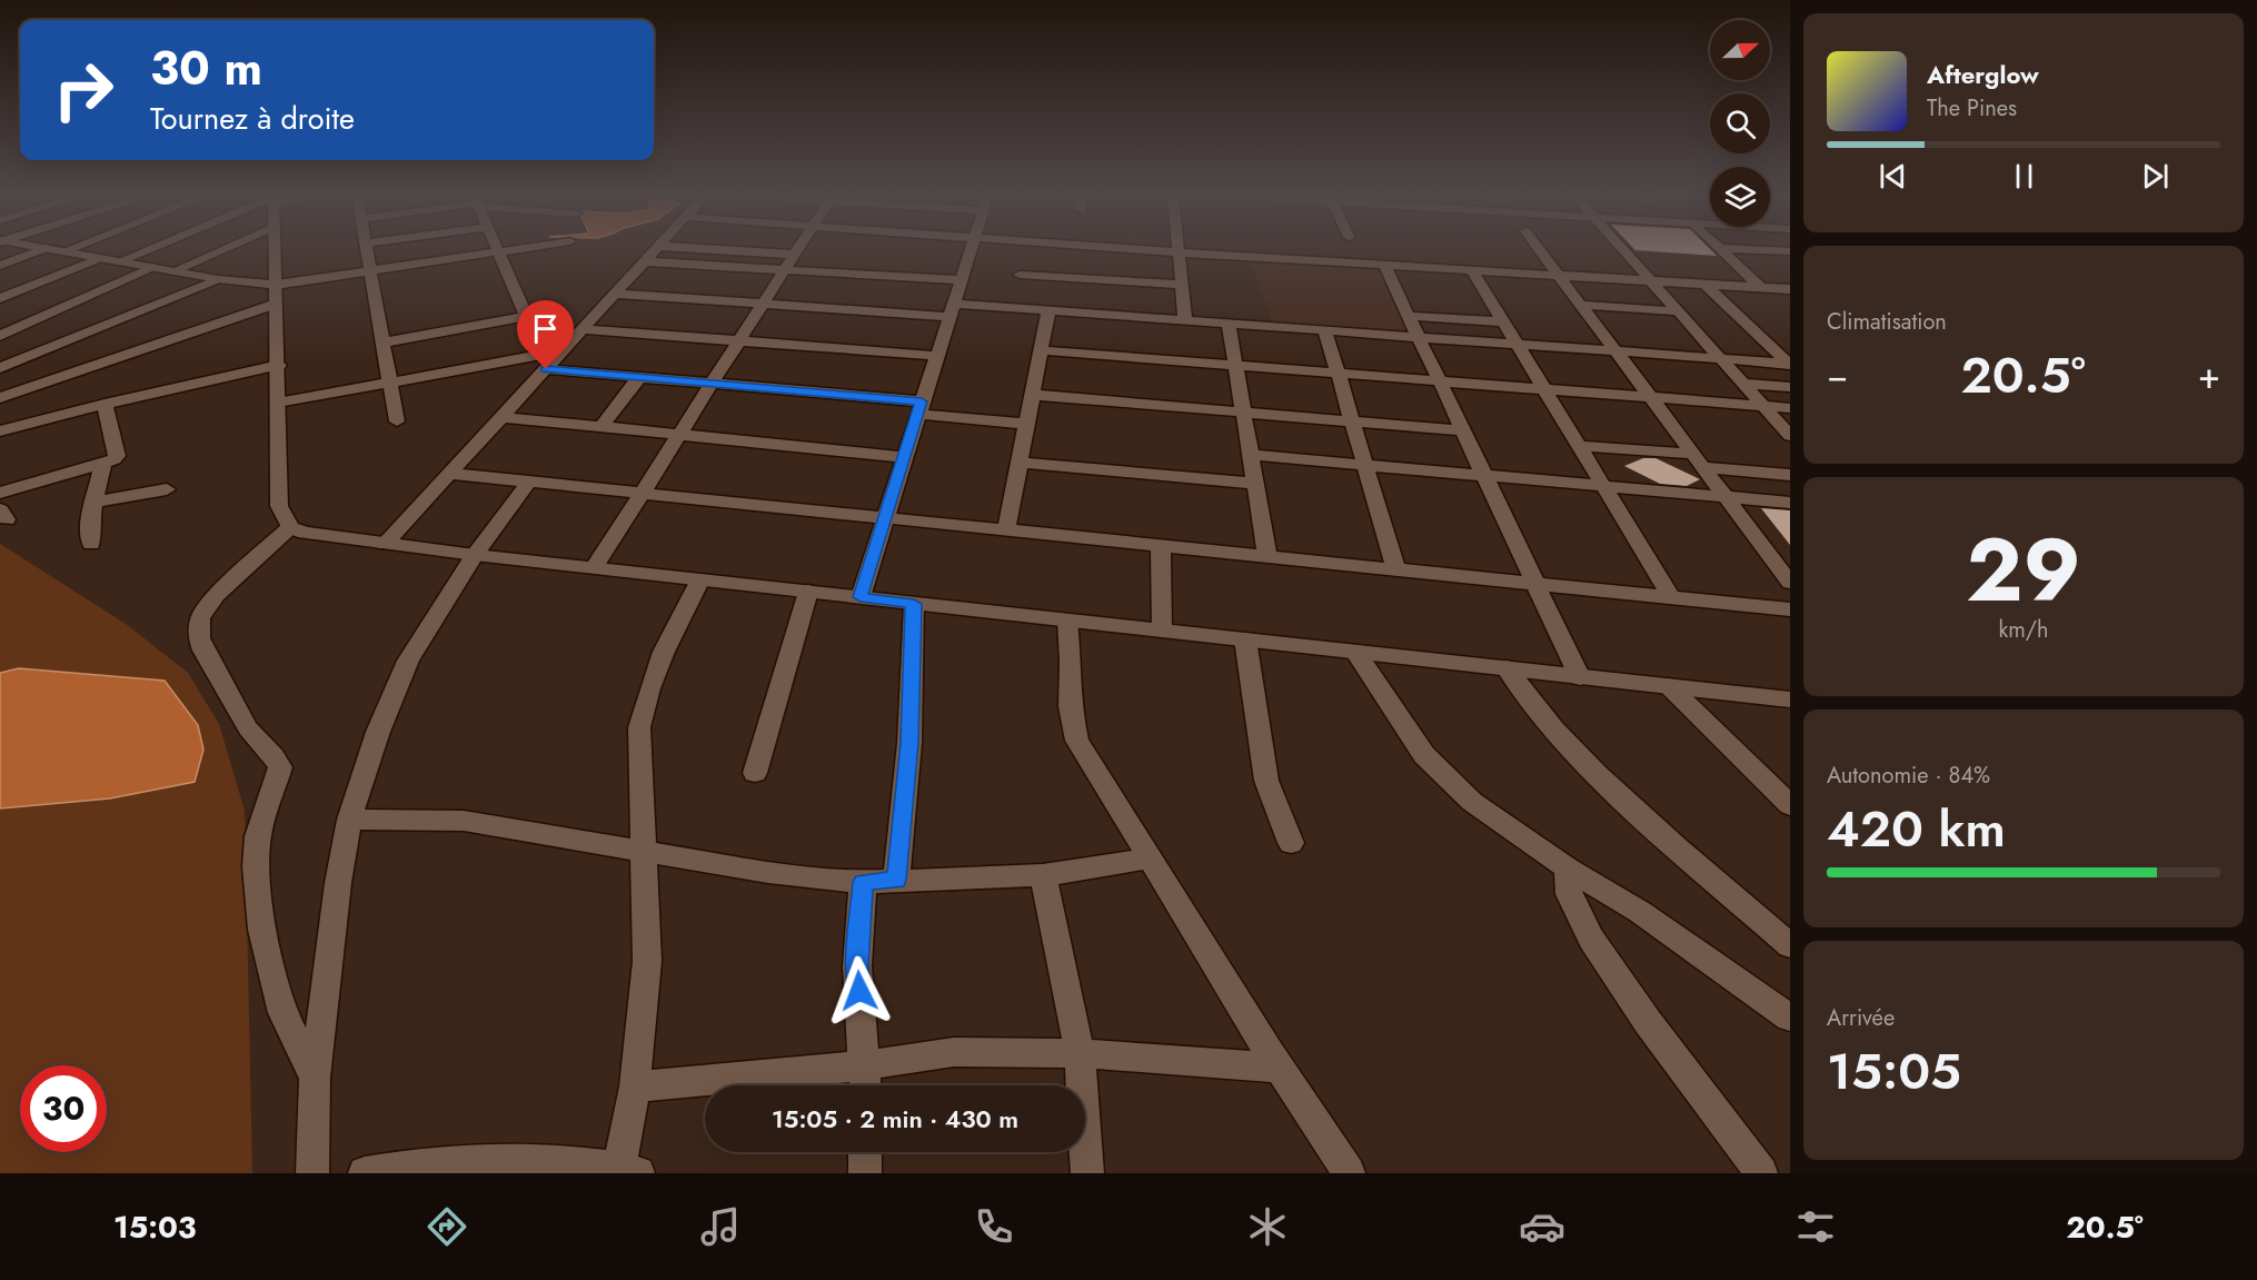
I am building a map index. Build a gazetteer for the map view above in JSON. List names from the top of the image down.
{
  "north": "right",
  "page": {
    "turn": ["30 m", "Tournez à droite"],
    "song": ["Afterglow", "The Pines"],
    "tile": [
      "Climatisation",
      ["29", "km/h"],
      ["Autonomie · 84%", "420 km"],
      ["Arrivée", "15:05"]
    ],
    "heat": ["−", "20.5°", "+"],
    "limit": "30",
    "trip": "15:05 · 2 min · 430 m",
    "tabs": ["15:03", "20.5°"]
  }
}
